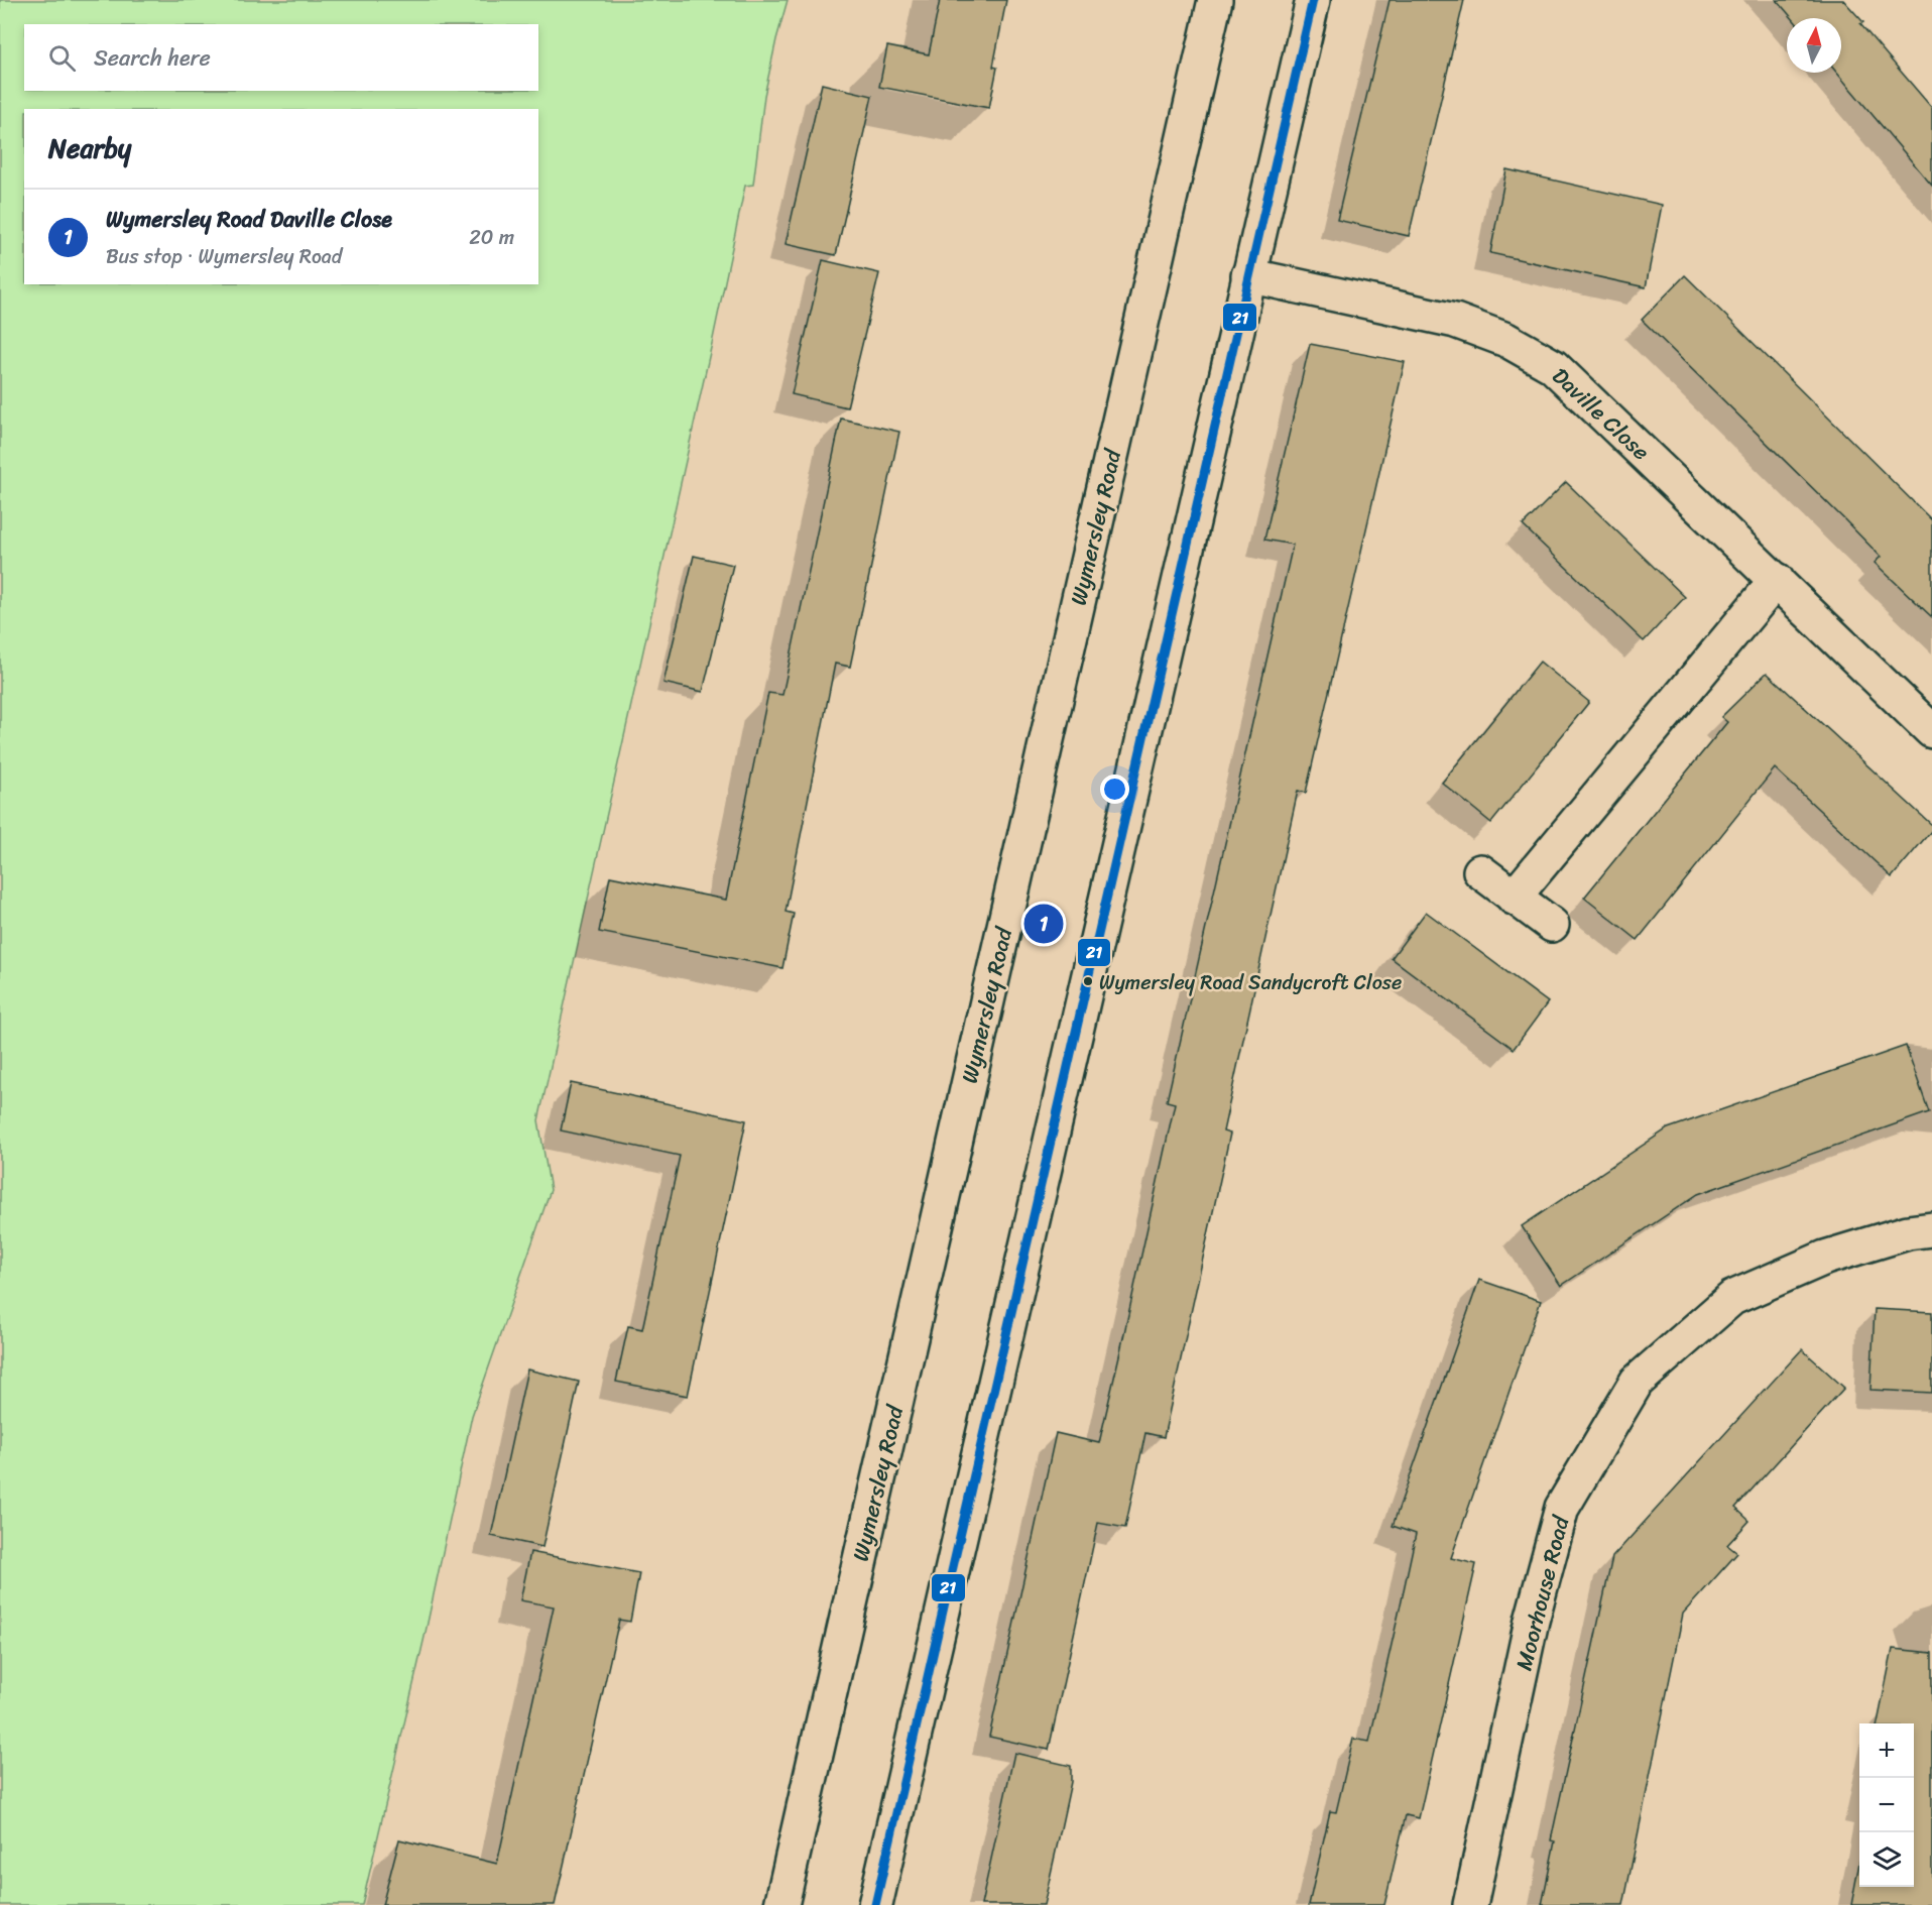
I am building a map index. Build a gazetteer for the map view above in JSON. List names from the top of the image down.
{
  "streets": {
    "street": ["Daville Close", "Wymersley Road", "Moorhouse Road"]
  },
  "places": ["Wymersley Road Sandycroft Close"],
  "lines": ["transit line 21"],
  "north": "top",
  "page": {
    "search": "Search here",
    "heading": "Nearby",
    "list": [
      {
        "mark": "1",
        "name": "Wymersley Road Daville Close",
        "note": "Bus stop · Wymersley Road",
        "value": "20 m"
      }
    ],
    "pins": "1",
    "map_buttons": ["+", "−"]
  }
}
